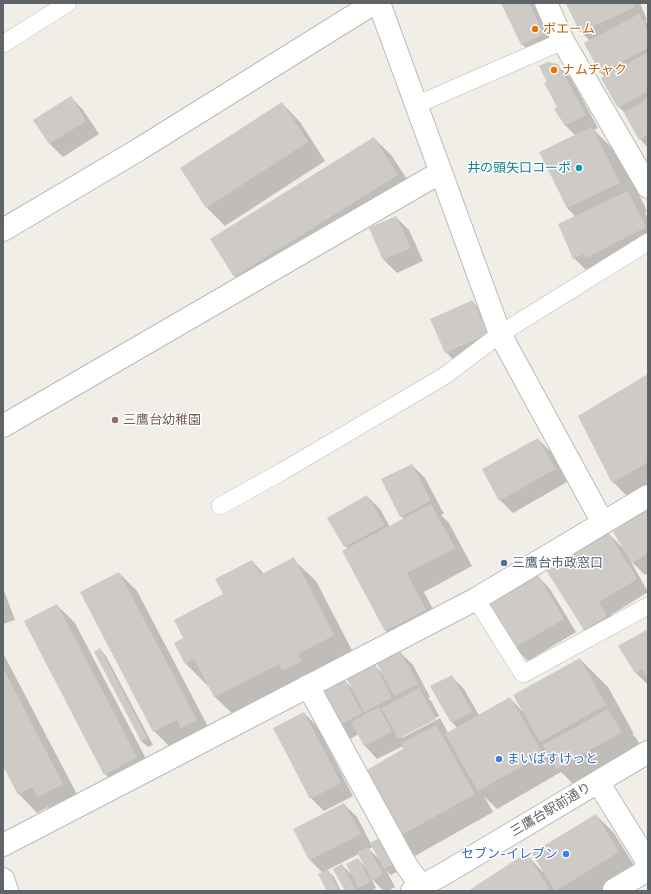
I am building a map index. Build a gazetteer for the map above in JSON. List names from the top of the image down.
{
  "streets": {
    "street": ["三鷹台駅前通り"]
  },
  "places": [
    "ボエーム",
    "ナムチャク",
    "井の頭矢口コーポ",
    "三鷹台幼稚園",
    "三鷹台市政窓口",
    "まいばすけっと",
    "セブン-イレブン"
  ]
}
